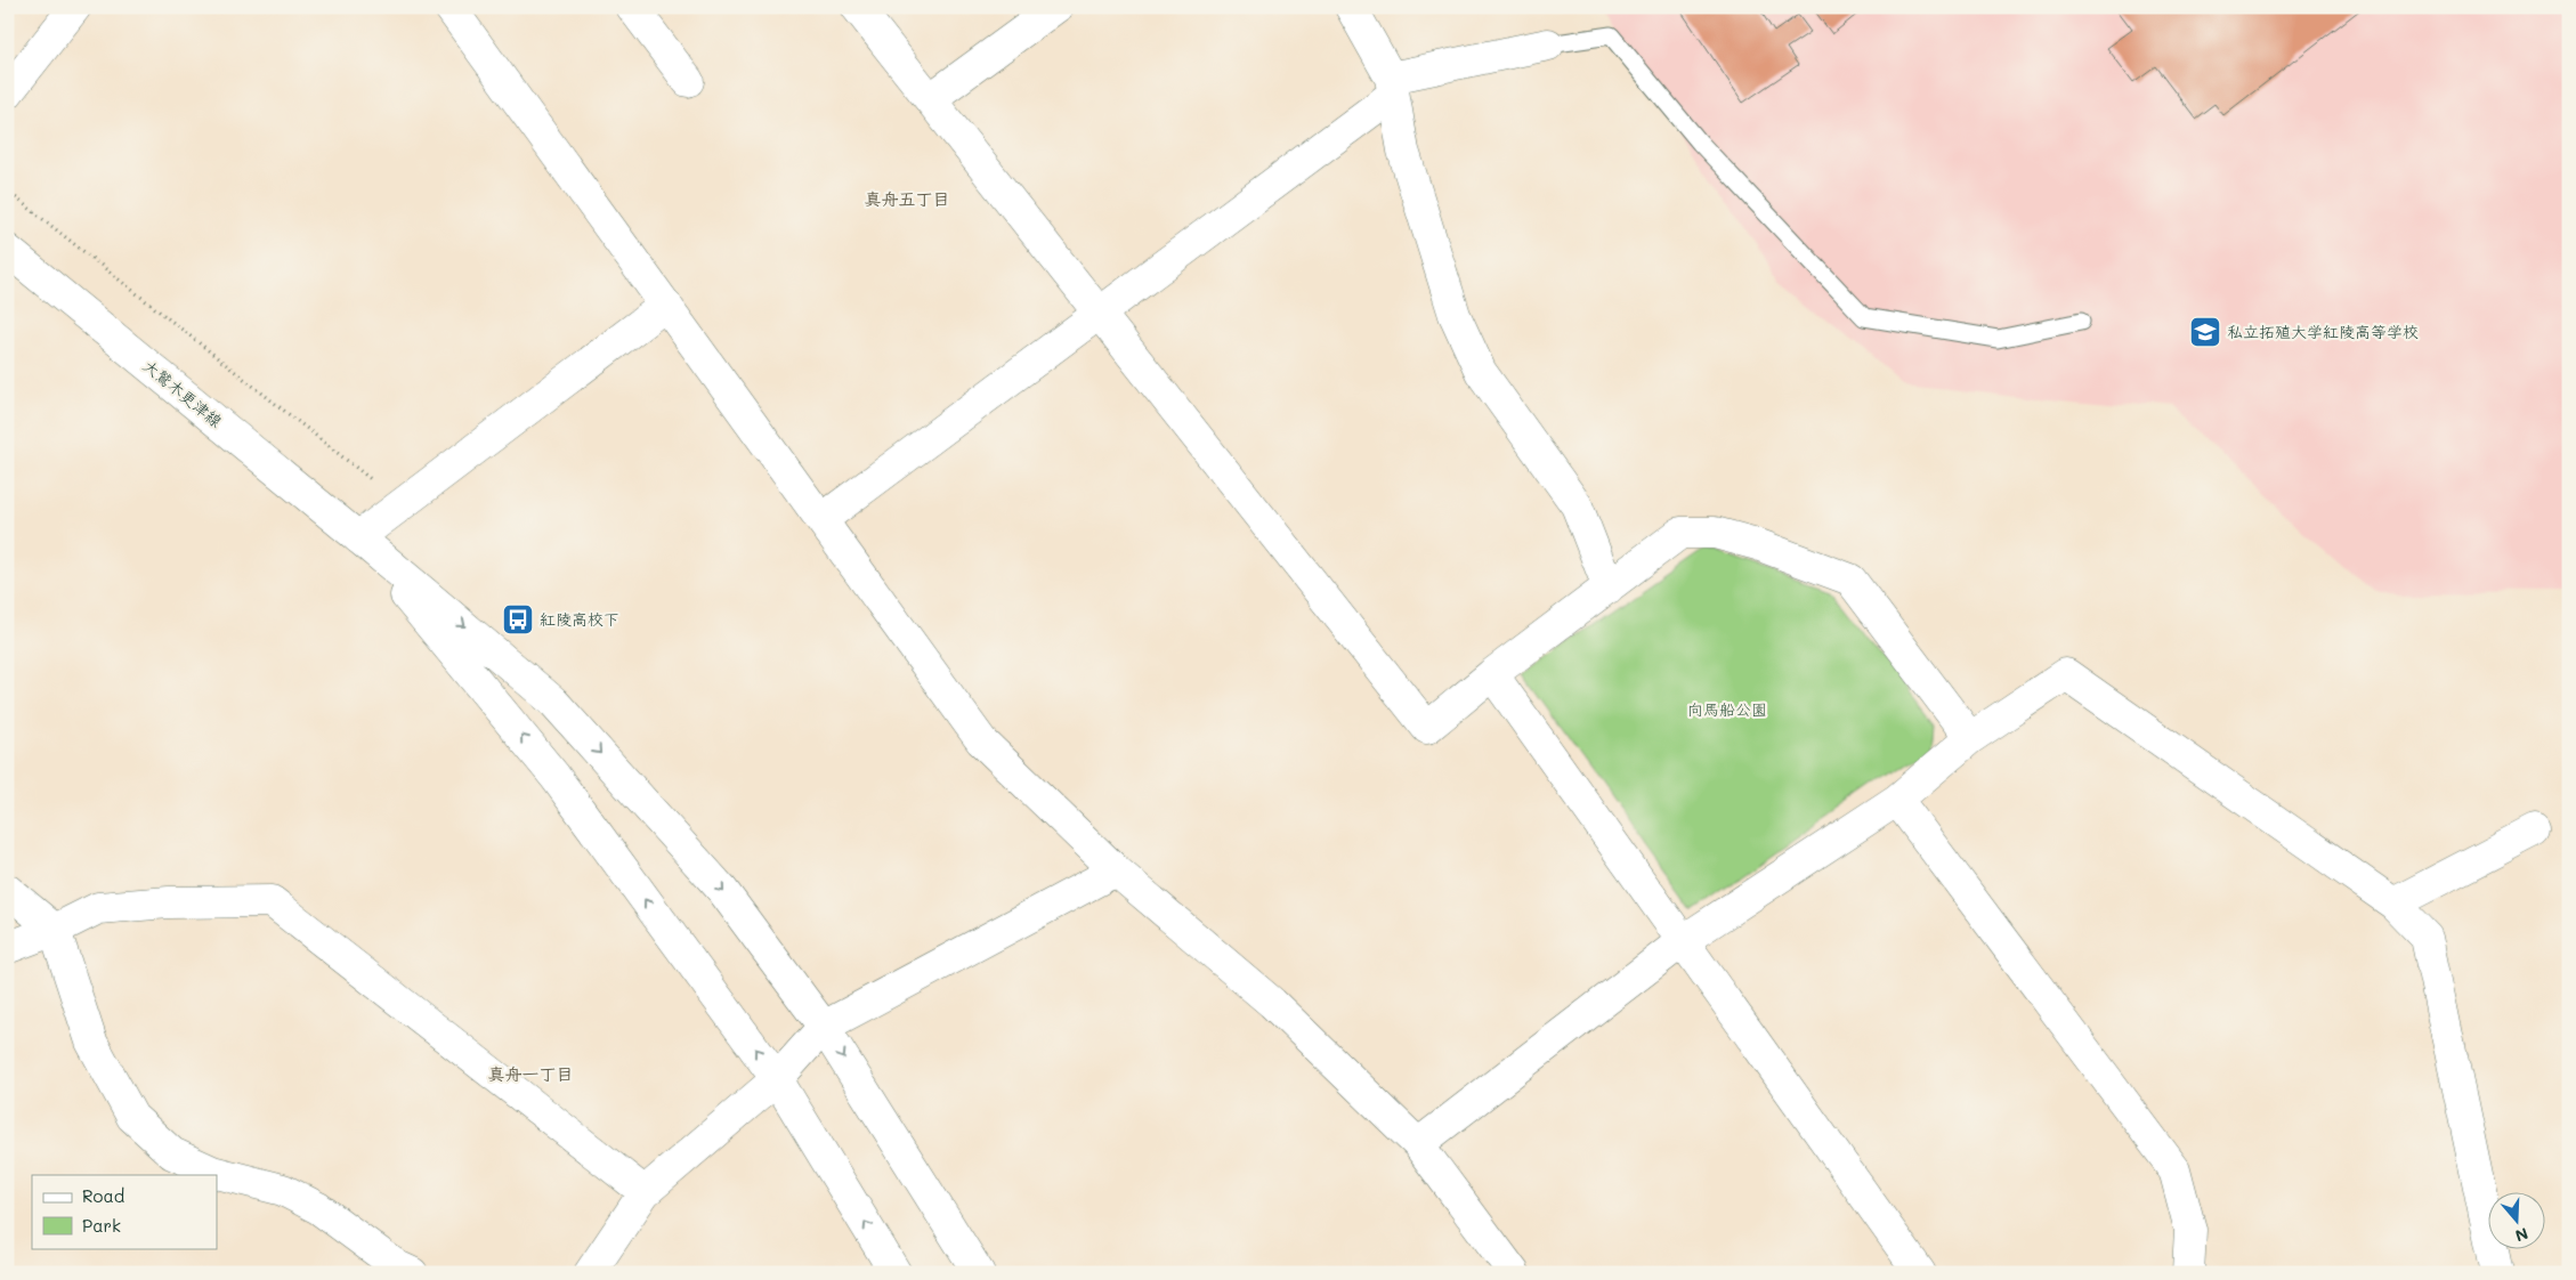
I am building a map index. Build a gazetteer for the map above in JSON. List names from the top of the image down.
{
  "streets": {
    "street": ["大鷲木更津線"]
  },
  "districts": ["真舟五丁目", "真舟一丁目"],
  "parks": ["向馬船公園"],
  "places": {
    "school or university": ["私立拓殖大学紅陵高等学校"],
    "bus stop": ["紅陵高校下"]
  },
  "legend": ["Road", "Park"],
  "north": "bottom"
}
